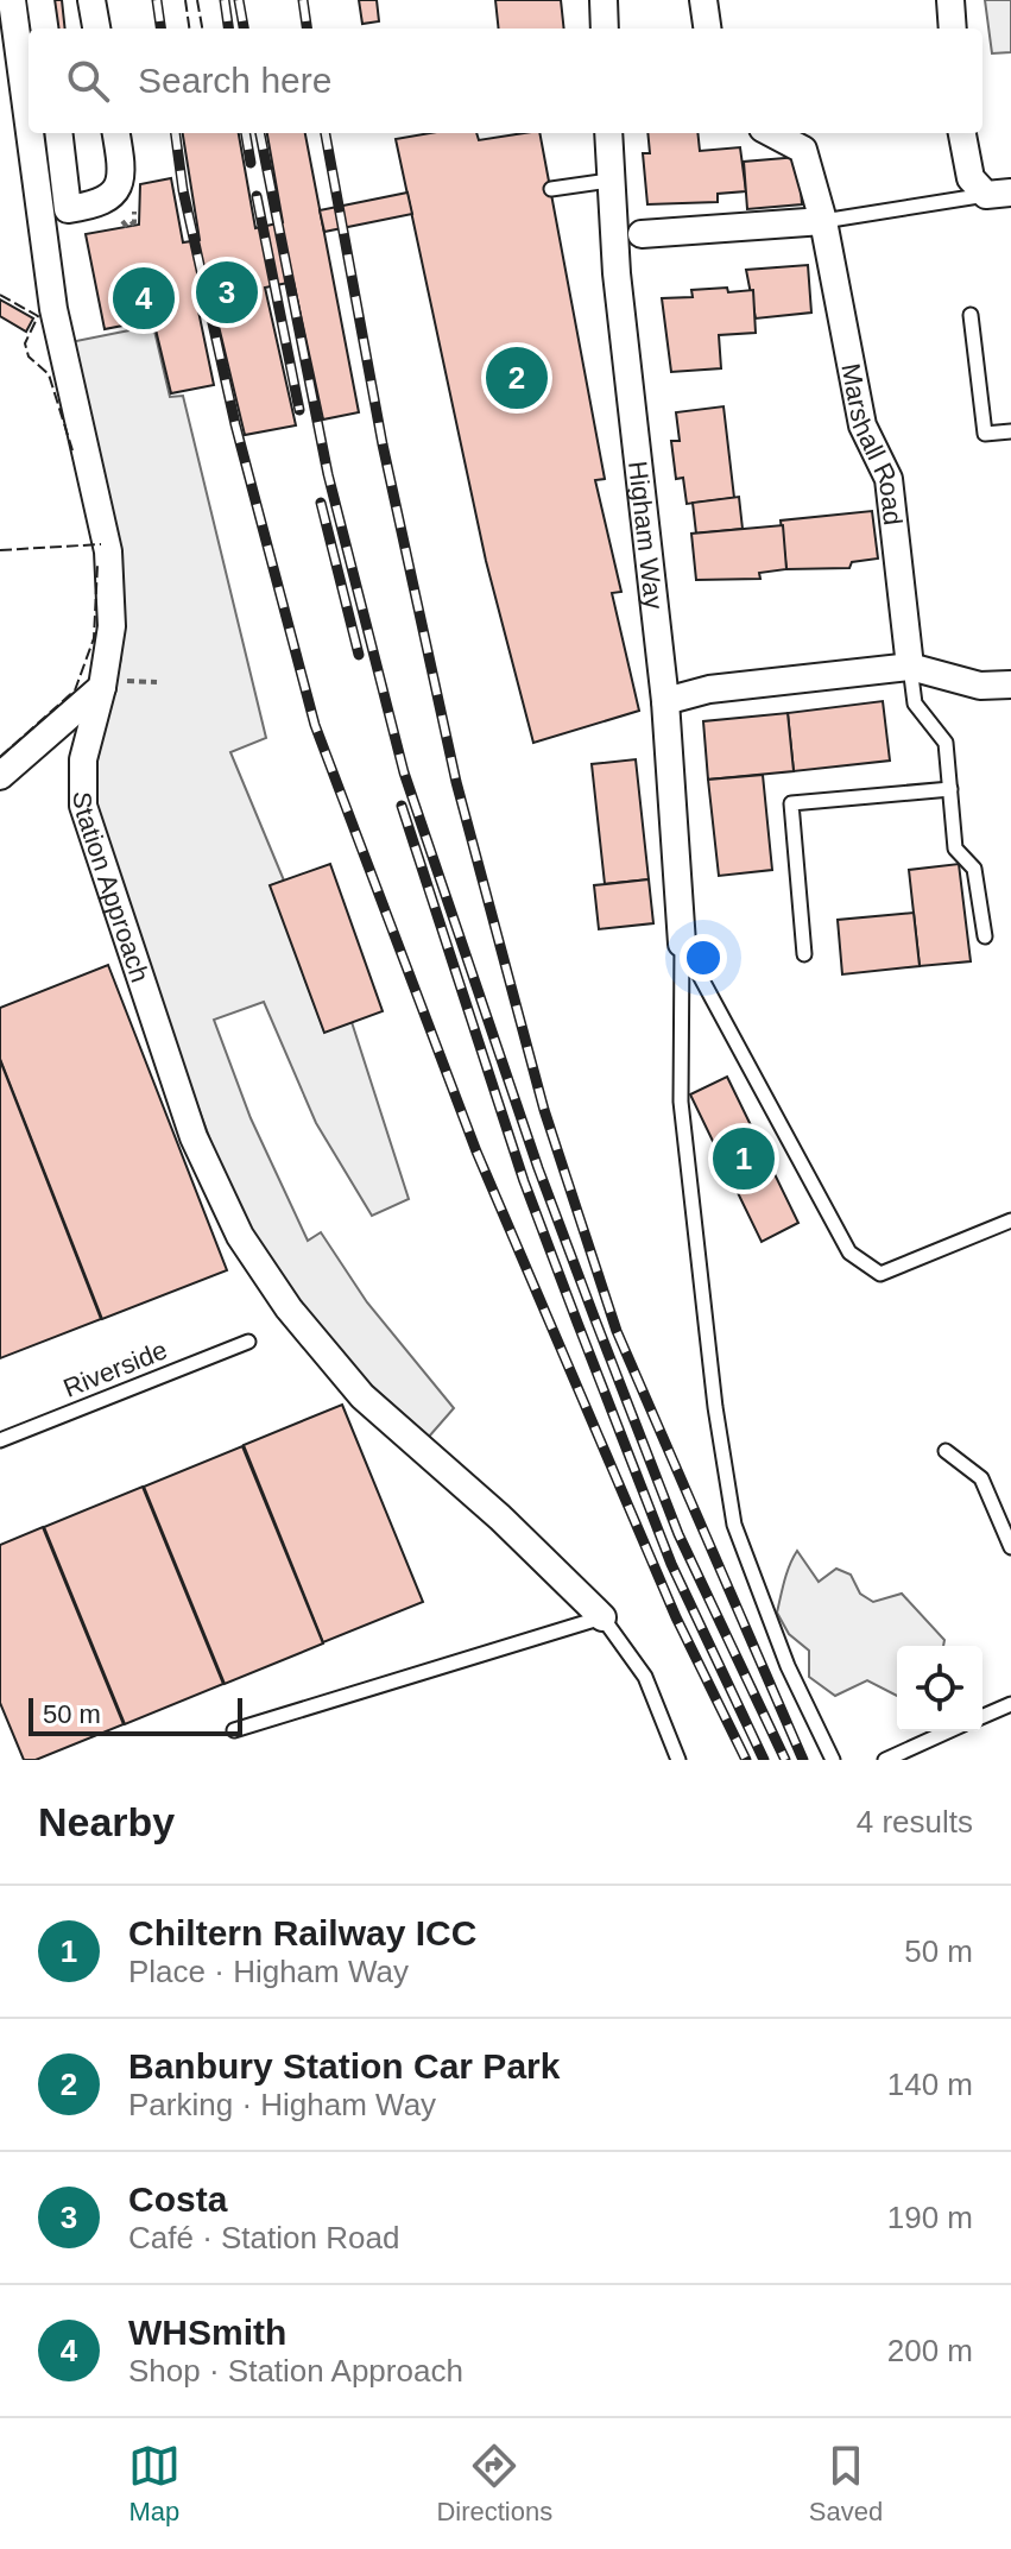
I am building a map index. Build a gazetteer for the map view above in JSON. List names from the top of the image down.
{
  "streets": {
    "street": ["Marshall Road", "Higham Way", "Station Approach"],
    "lane": ["Riverside"]
  },
  "scale_bar": "50 m",
  "page": {
    "search": "Search here",
    "pins": [
      "3",
      "4",
      "2",
      "1"
    ],
    "scale": "50 m",
    "heading": ["Nearby", "4 results"],
    "list": [
      {
        "mark": "1",
        "name": "Chiltern Railway ICC",
        "note": "Place · Higham Way",
        "value": "50 m"
      },
      {
        "mark": "2",
        "name": "Banbury Station Car Park",
        "note": "Parking · Higham Way",
        "value": "140 m"
      },
      {
        "mark": "3",
        "name": "Costa",
        "note": "Café · Station Road",
        "value": "190 m"
      },
      {
        "mark": "4",
        "name": "WHSmith",
        "note": "Shop · Station Approach",
        "value": "200 m"
      }
    ],
    "nav": ["Map", "Directions", "Saved"]
  }
}
